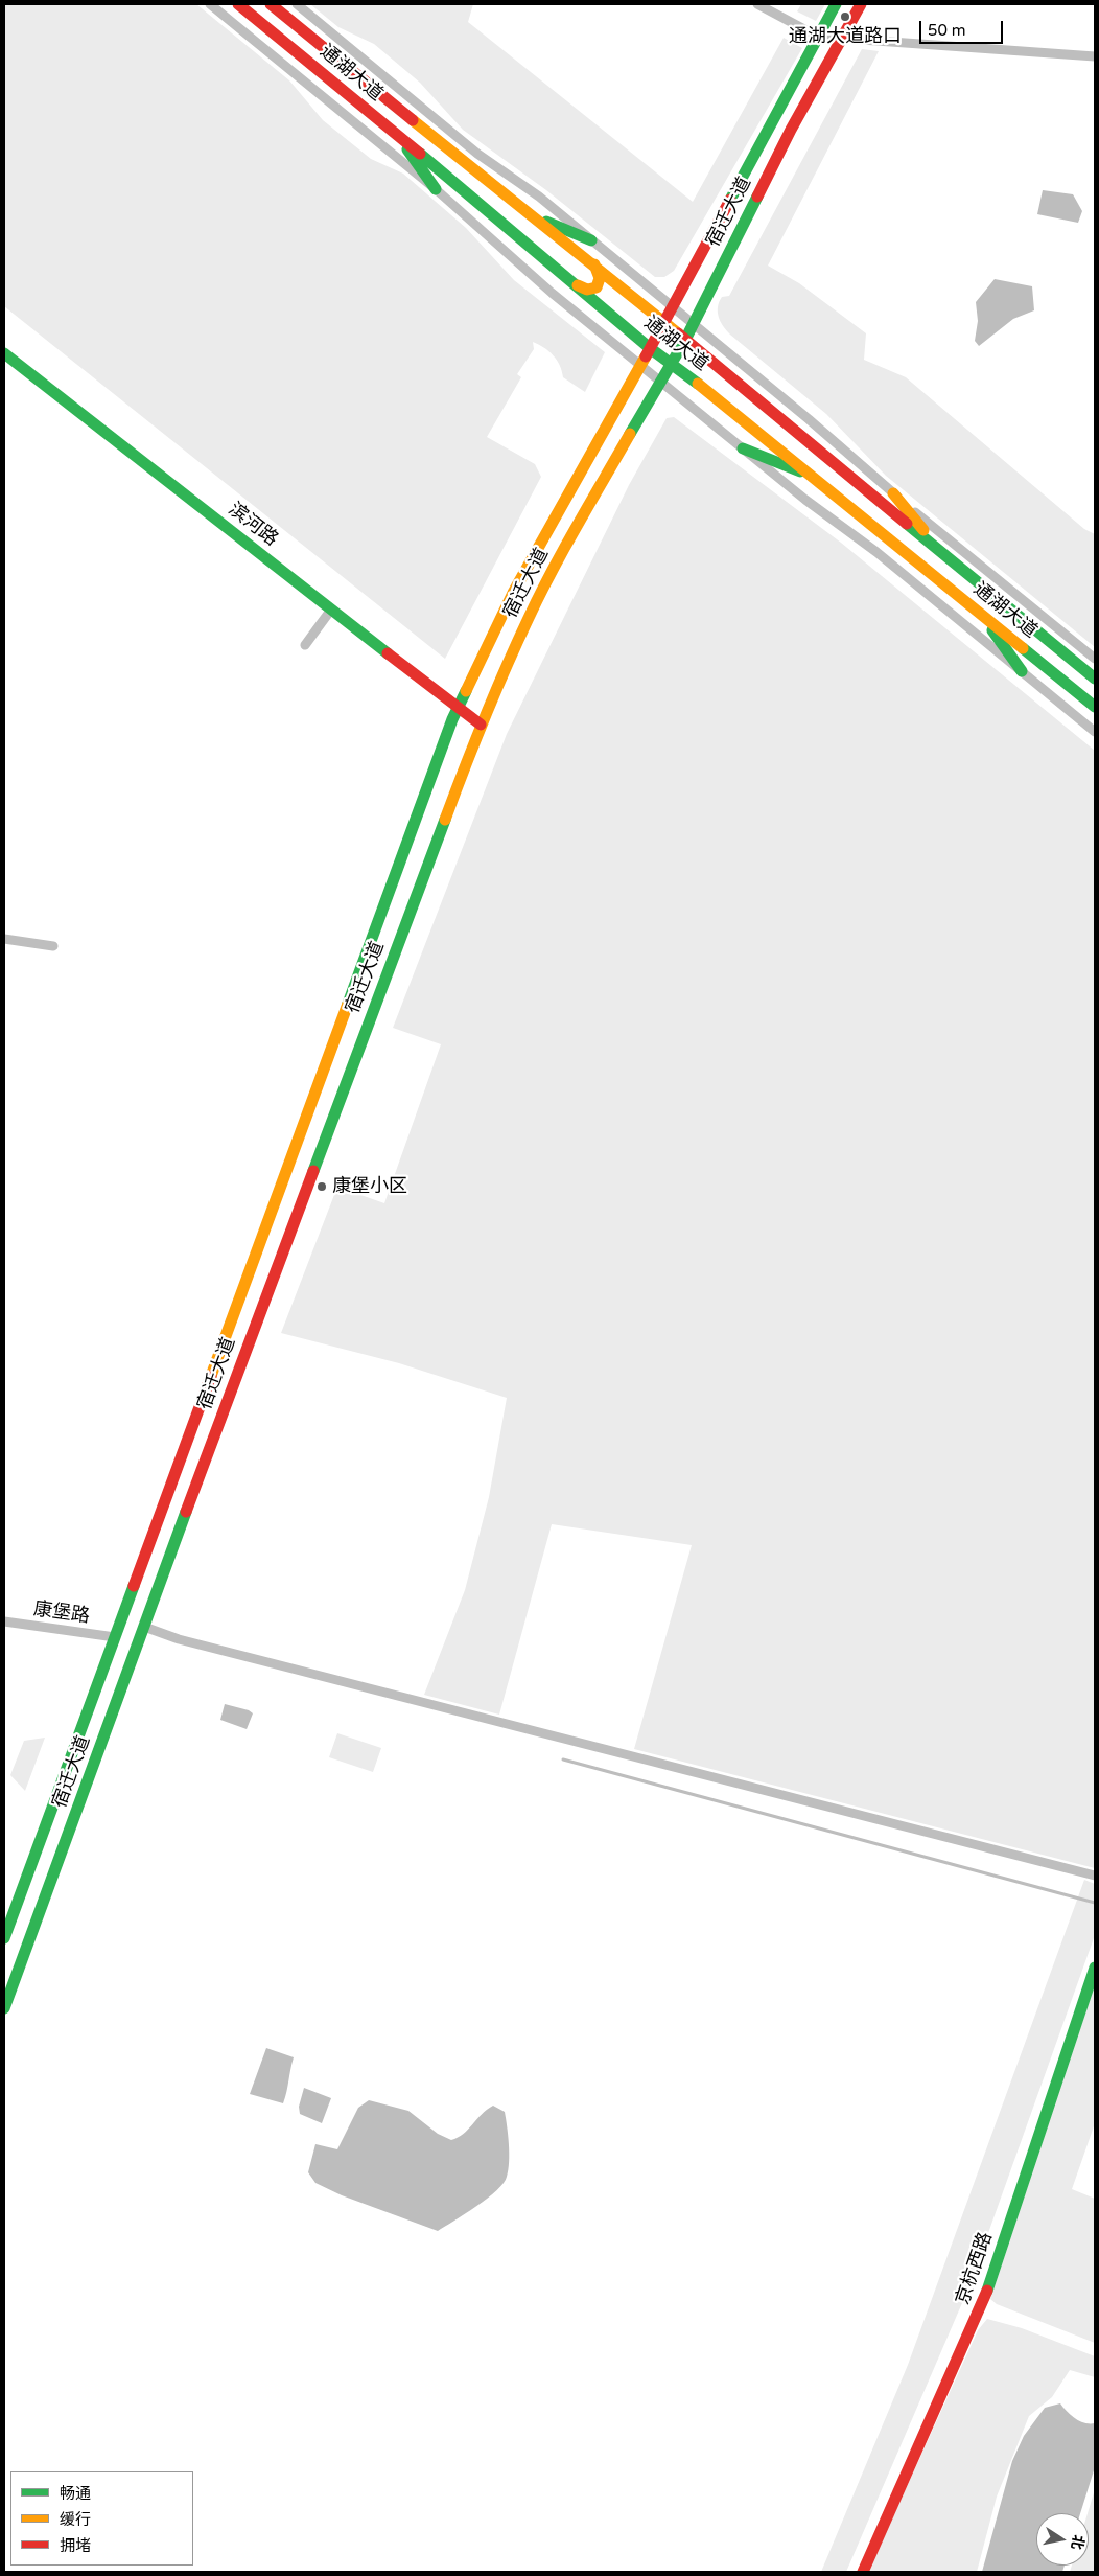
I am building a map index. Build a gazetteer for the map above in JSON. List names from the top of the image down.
{
  "streets": {
    "main road": [
      "通湖大道",
      "宿迁大道",
      "滨河路",
      "京杭西路"
    ],
    "street": ["康堡路"]
  },
  "crossings": [
    ["通湖大道", "宿迁大道"],
    ["宿迁大道", "滨河路"],
    ["宿迁大道", "康堡路"]
  ],
  "places": ["通湖大道路口", "康堡小区"],
  "legend": ["畅通", "缓行", "拥堵"],
  "scale_bar": "50 m",
  "north": "right"
}
